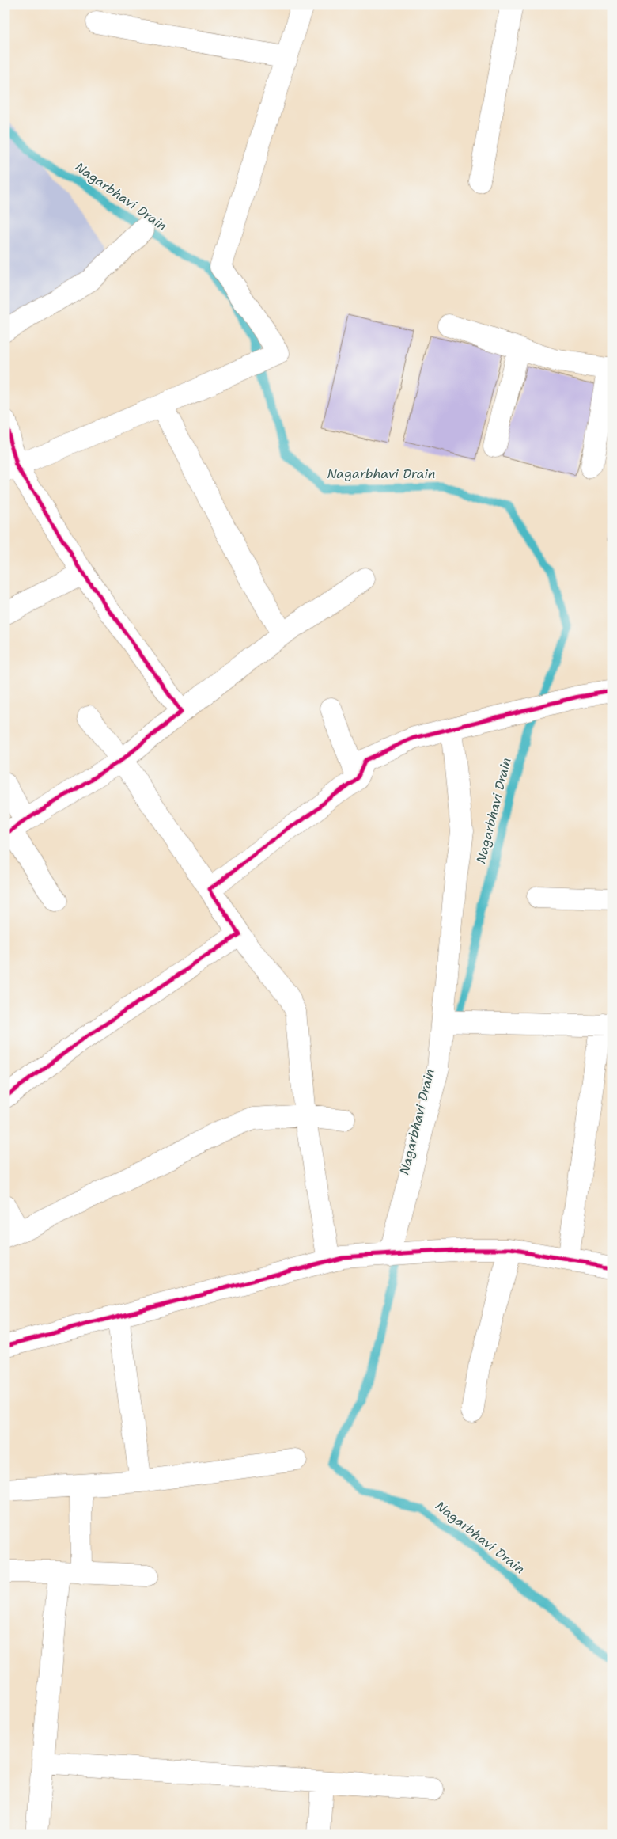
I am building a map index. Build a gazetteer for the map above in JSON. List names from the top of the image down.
{
  "water": ["Nagarbhavi Drain"]
}
